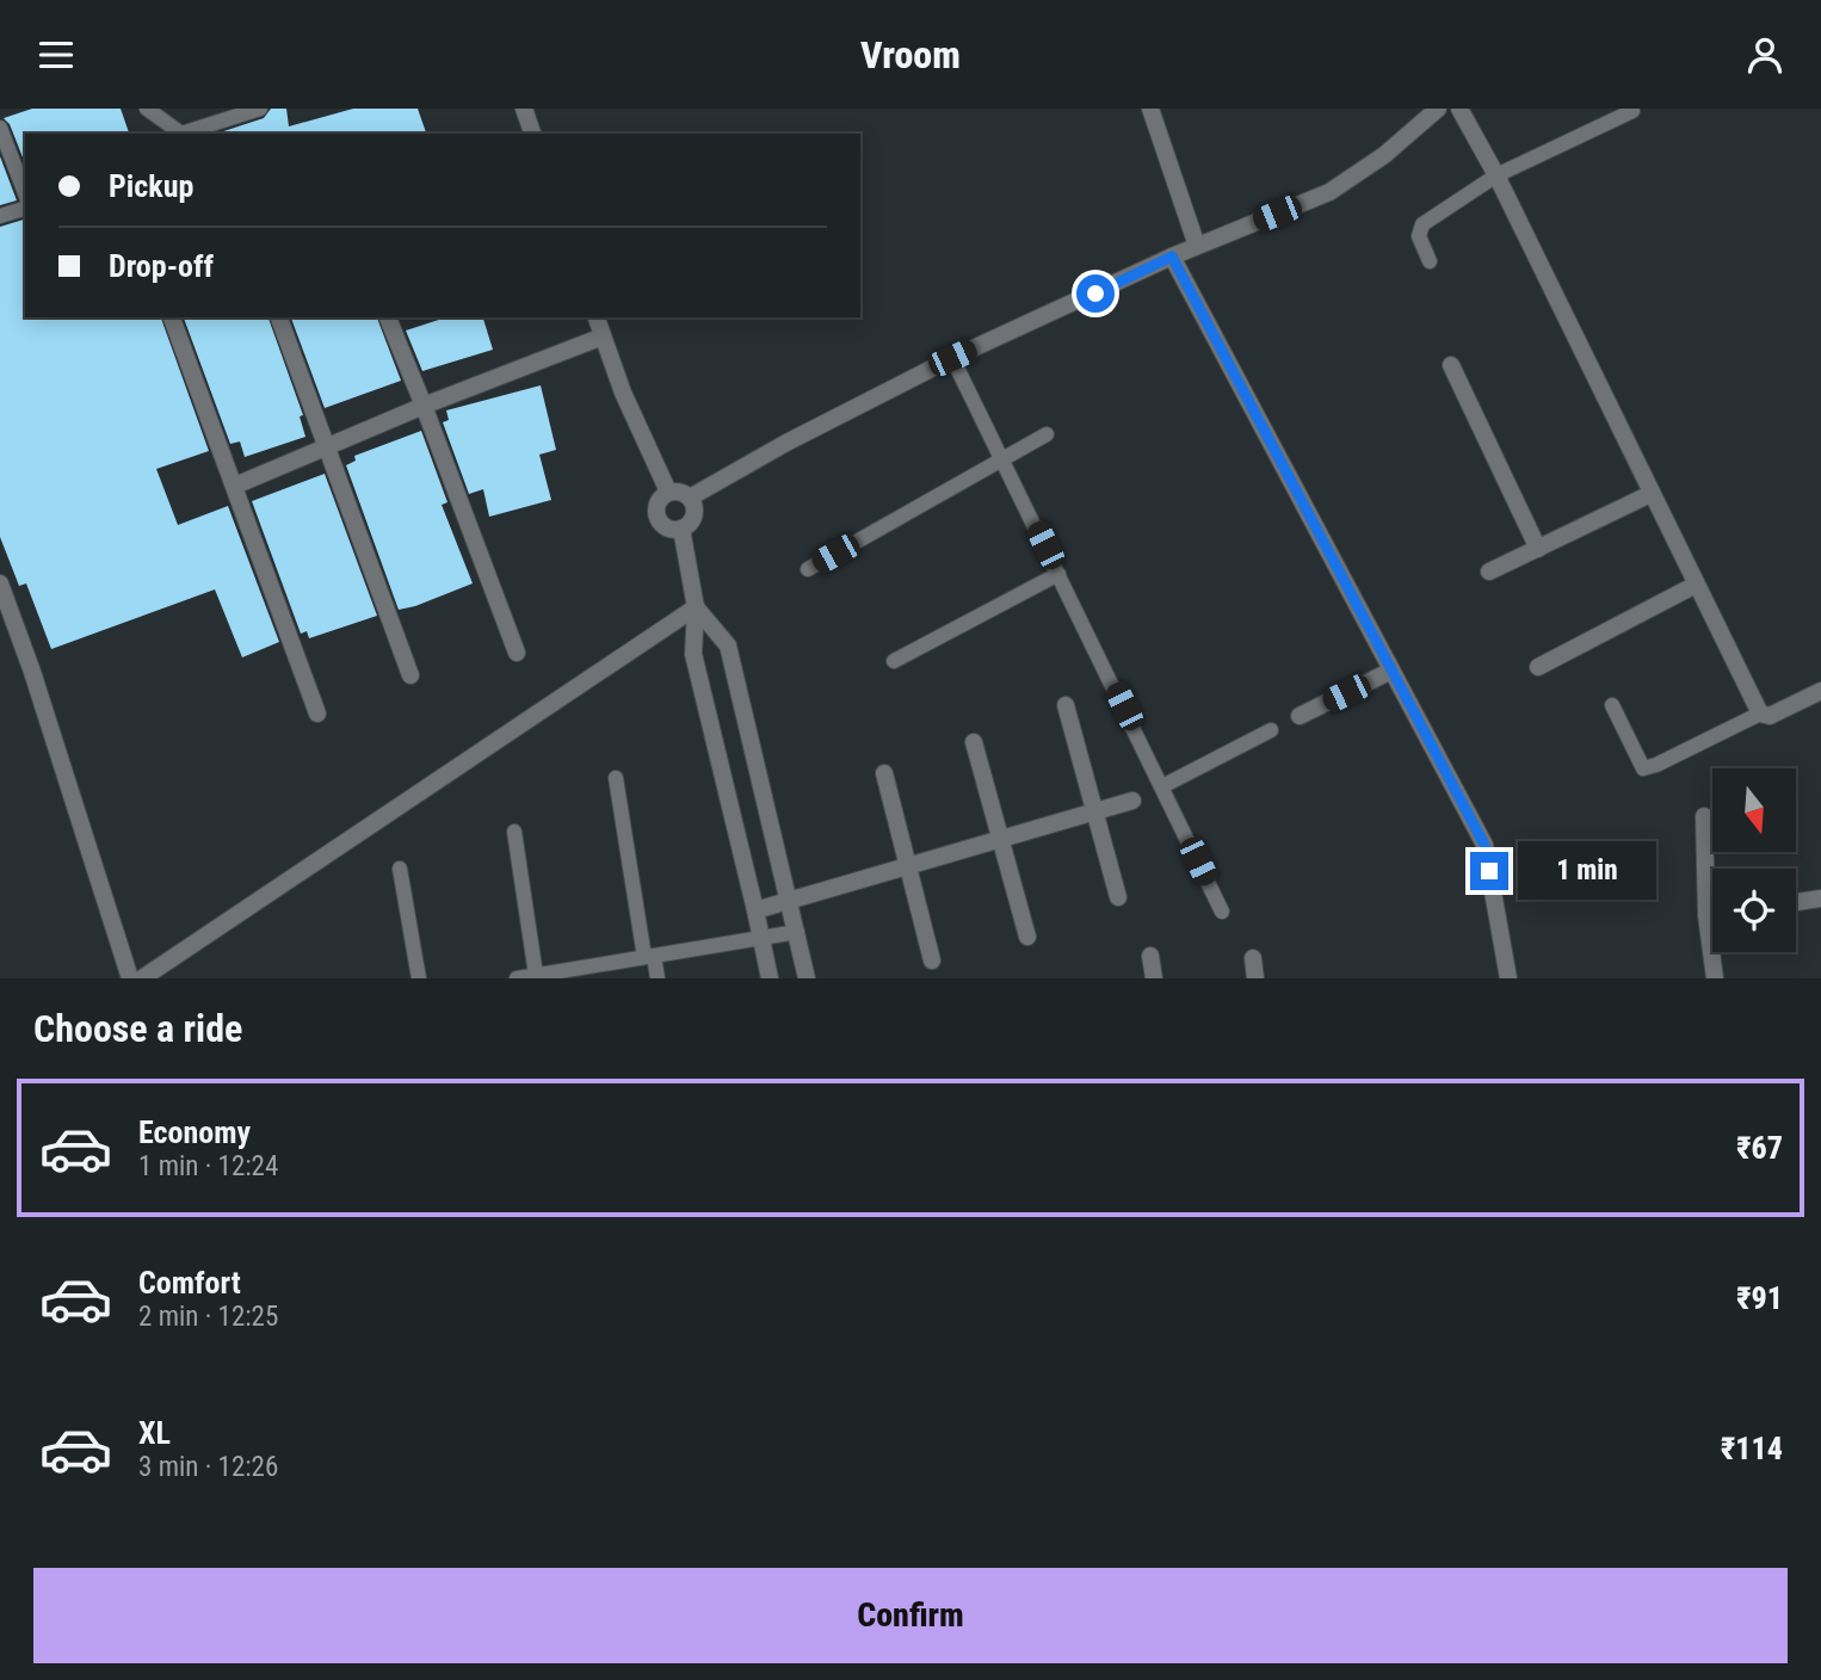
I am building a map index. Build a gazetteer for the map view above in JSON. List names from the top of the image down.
{
  "north": "bottom",
  "page": {
    "header": "Vroom",
    "banner": ["Pickup", "Drop-off"],
    "bubble": "1 min",
    "heading": "Choose a ride",
    "list": [
      {
        "name": "Economy",
        "note": "1 min · 12:24",
        "value": "₹67"
      },
      {
        "name": "Comfort",
        "note": "2 min · 12:25",
        "value": "₹91"
      },
      {
        "name": "XL",
        "note": "3 min · 12:26",
        "value": "₹114"
      }
    ],
    "buttons": "Confirm"
  }
}
